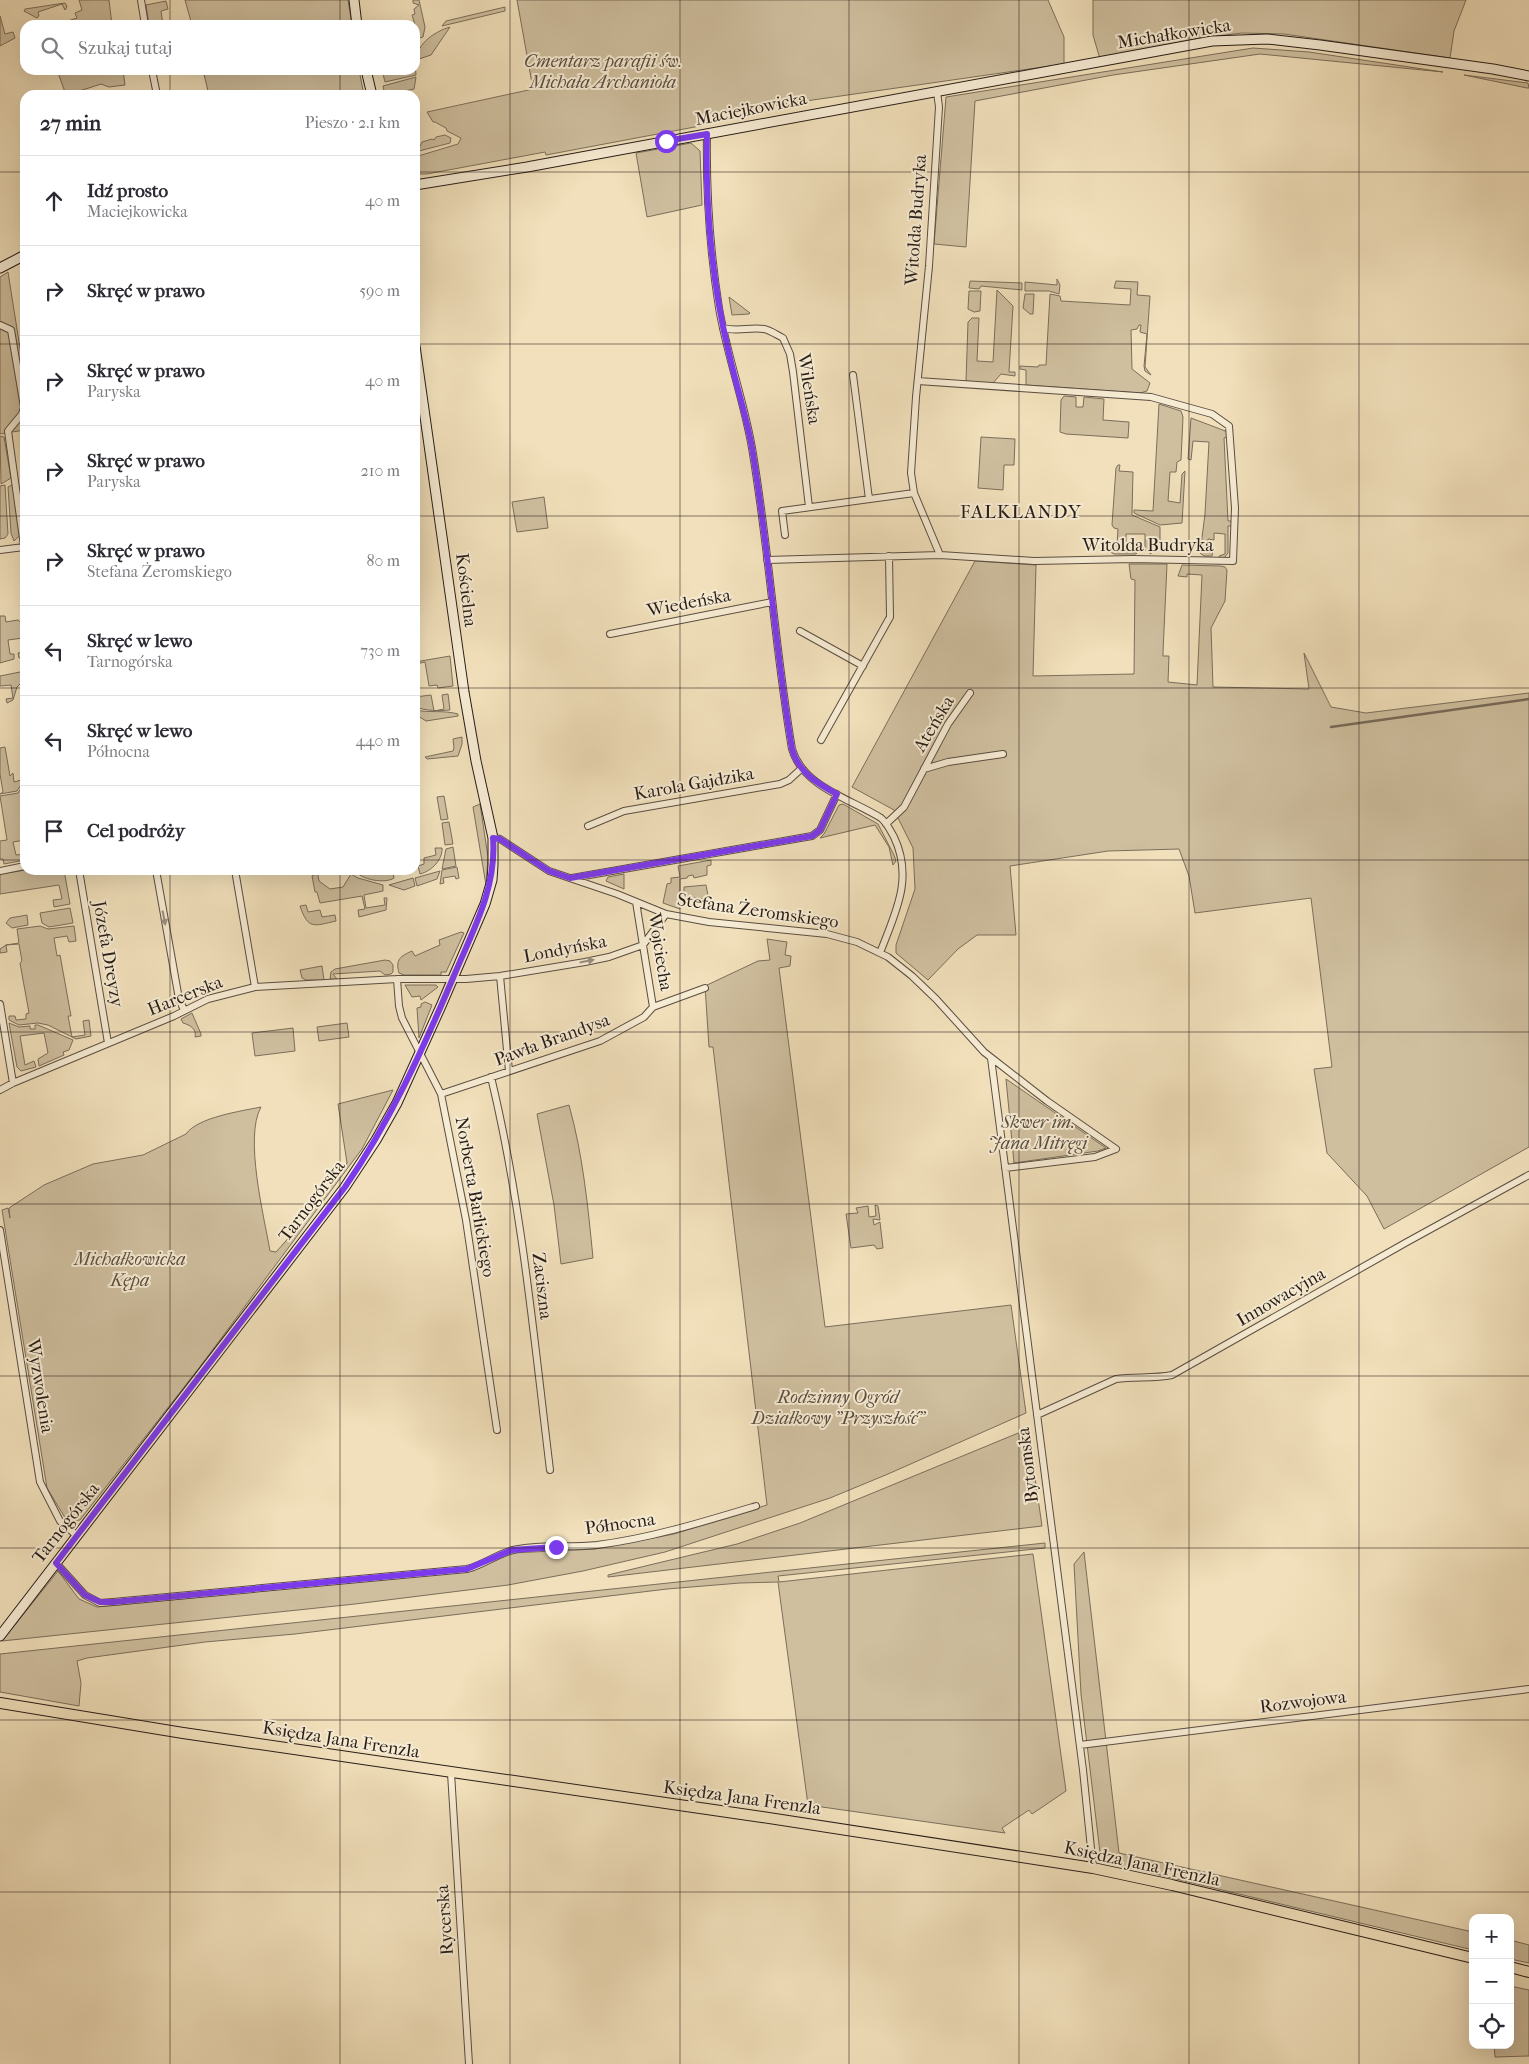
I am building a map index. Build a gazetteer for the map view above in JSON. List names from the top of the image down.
{
  "streets": {
    "main road": ["Księdza Jana Frenzla"],
    "street": [
      "Michałkowicka",
      "Maciejkowicka",
      "Witolda Budryka",
      "Wileńska",
      "Kościelna",
      "Wiedeńska",
      "Ateńska",
      "Karola Gajdzika",
      "Stefana Żeromskiego",
      "Londyńska",
      "Wojciecha",
      "Józefa Dreyzy",
      "Harcerska",
      "Pawła Brandysa",
      "Norberta Barlickiego",
      "Tarnogórska",
      "Zaciszna",
      "Innowacyjna",
      "Wyzwolenia",
      "Bytomska",
      "Północna",
      "Rozwojowa",
      "Rycerska"
    ]
  },
  "crossings": [
    ["Michałkowicka", "Maciejkowicka"],
    ["Michałkowicka", "Witolda Budryka"],
    ["Maciejkowicka", "Witolda Budryka"],
    ["Kościelna", "Stefana Żeromskiego"],
    ["Kościelna", "Tarnogórska"],
    ["Stefana Żeromskiego", "Wojciecha"],
    ["Stefana Żeromskiego", "Tarnogórska"],
    ["Stefana Żeromskiego", "Bytomska"],
    ["Londyńska", "Wojciecha"],
    ["Londyńska", "Harcerska"],
    ["Londyńska", "Tarnogórska"],
    ["Wojciecha", "Pawła Brandysa"],
    ["Józefa Dreyzy", "Harcerska"],
    ["Harcerska", "Norberta Barlickiego"],
    ["Harcerska", "Tarnogórska"],
    ["Pawła Brandysa", "Norberta Barlickiego"],
    ["Pawła Brandysa", "Zaciszna"],
    ["Norberta Barlickiego", "Tarnogórska"],
    ["Tarnogórska", "Wyzwolenia"],
    ["Tarnogórska", "Północna"],
    ["Innowacyjna", "Bytomska"],
    ["Bytomska", "Rozwojowa"],
    ["Bytomska", "Księdza Jana Frenzla"],
    ["Księdza Jana Frenzla", "Rycerska"]
  ],
  "one_way": ["Londyńska"],
  "districts": ["FALKLANDY"],
  "parks": [
    "Cmentarz parafii św. Michała Archanioła",
    "Skwer im. Jana Mitręgi",
    "Michałkowicka Kępa",
    "Rodzinny Ogród Działkowy \"Przyszłość\""
  ],
  "page": {
    "search": "Szukaj tutaj",
    "heading": ["27 min", "Pieszo · 2.1 km"],
    "list": [
      ["Idź prosto", "Maciejkowicka", "40 m"],
      ["Skręć w prawo", "590 m"],
      ["Skręć w prawo", "Paryska", "40 m"],
      ["Skręć w prawo", "Paryska", "210 m"],
      ["Skręć w prawo", "Stefana Żeromskiego", "80 m"],
      ["Skręć w lewo", "Tarnogórska", "730 m"],
      ["Skręć w lewo", "Północna", "440 m"],
      "Cel podróży"
    ],
    "map_buttons": ["+", "−"]
  }
}
